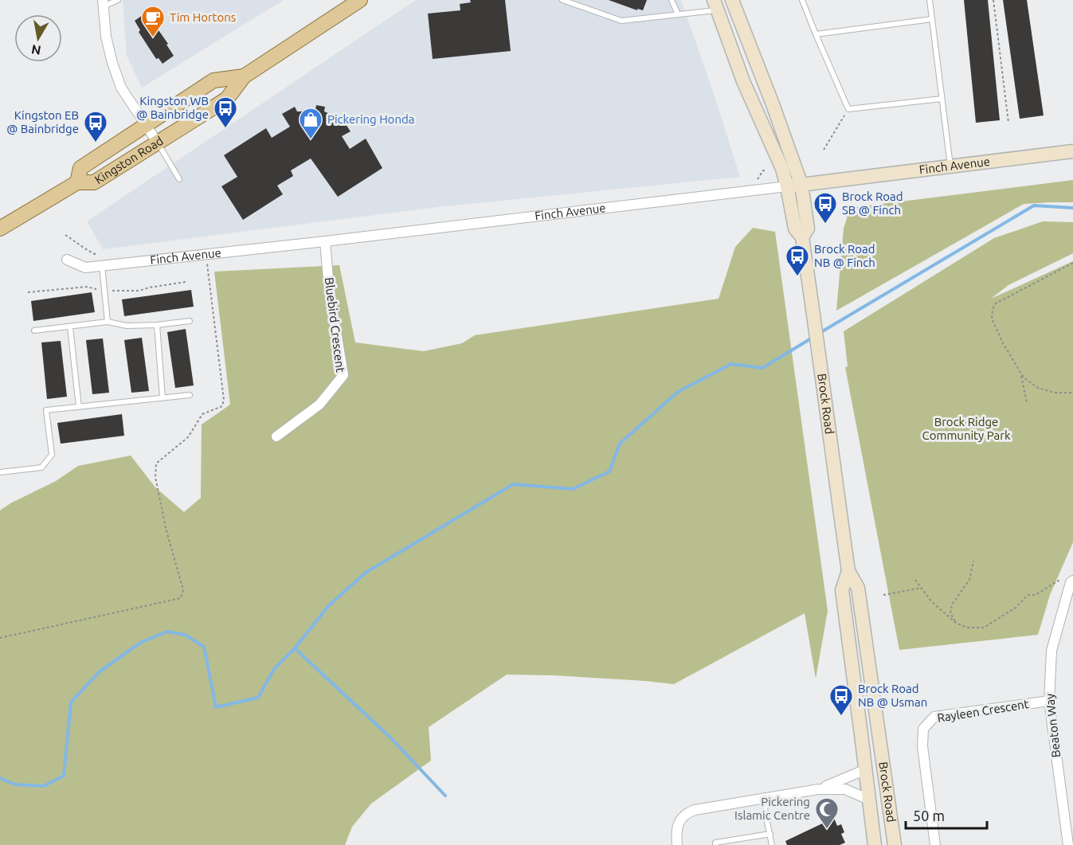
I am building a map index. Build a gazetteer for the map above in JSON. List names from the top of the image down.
{
  "streets": {
    "main road": ["Kingston Road", "Finch Avenue", "Brock Road"],
    "street": ["Bluebird Crescent", "Rayleen Crescent", "Beaton Way"]
  },
  "crossings": [
    ["Finch Avenue", "Bluebird Crescent"],
    ["Finch Avenue", "Brock Road"],
    ["Rayleen Crescent", "Beaton Way"]
  ],
  "parks": ["Brock Ridge Community Park"],
  "places": {
    "cafe": ["Tim Hortons"],
    "bus stop": [
      "Kingston WB @ Bainbridge",
      "Kingston EB @ Bainbridge",
      "Brock Road SB @ Finch",
      "Brock Road NB @ Finch",
      "Brock Road NB @ Usman"
    ],
    "shop": ["Pickering Honda"],
    "mosque": ["Pickering Islamic Centre"]
  },
  "scale_bar": "50 m",
  "north": "bottom"
}
